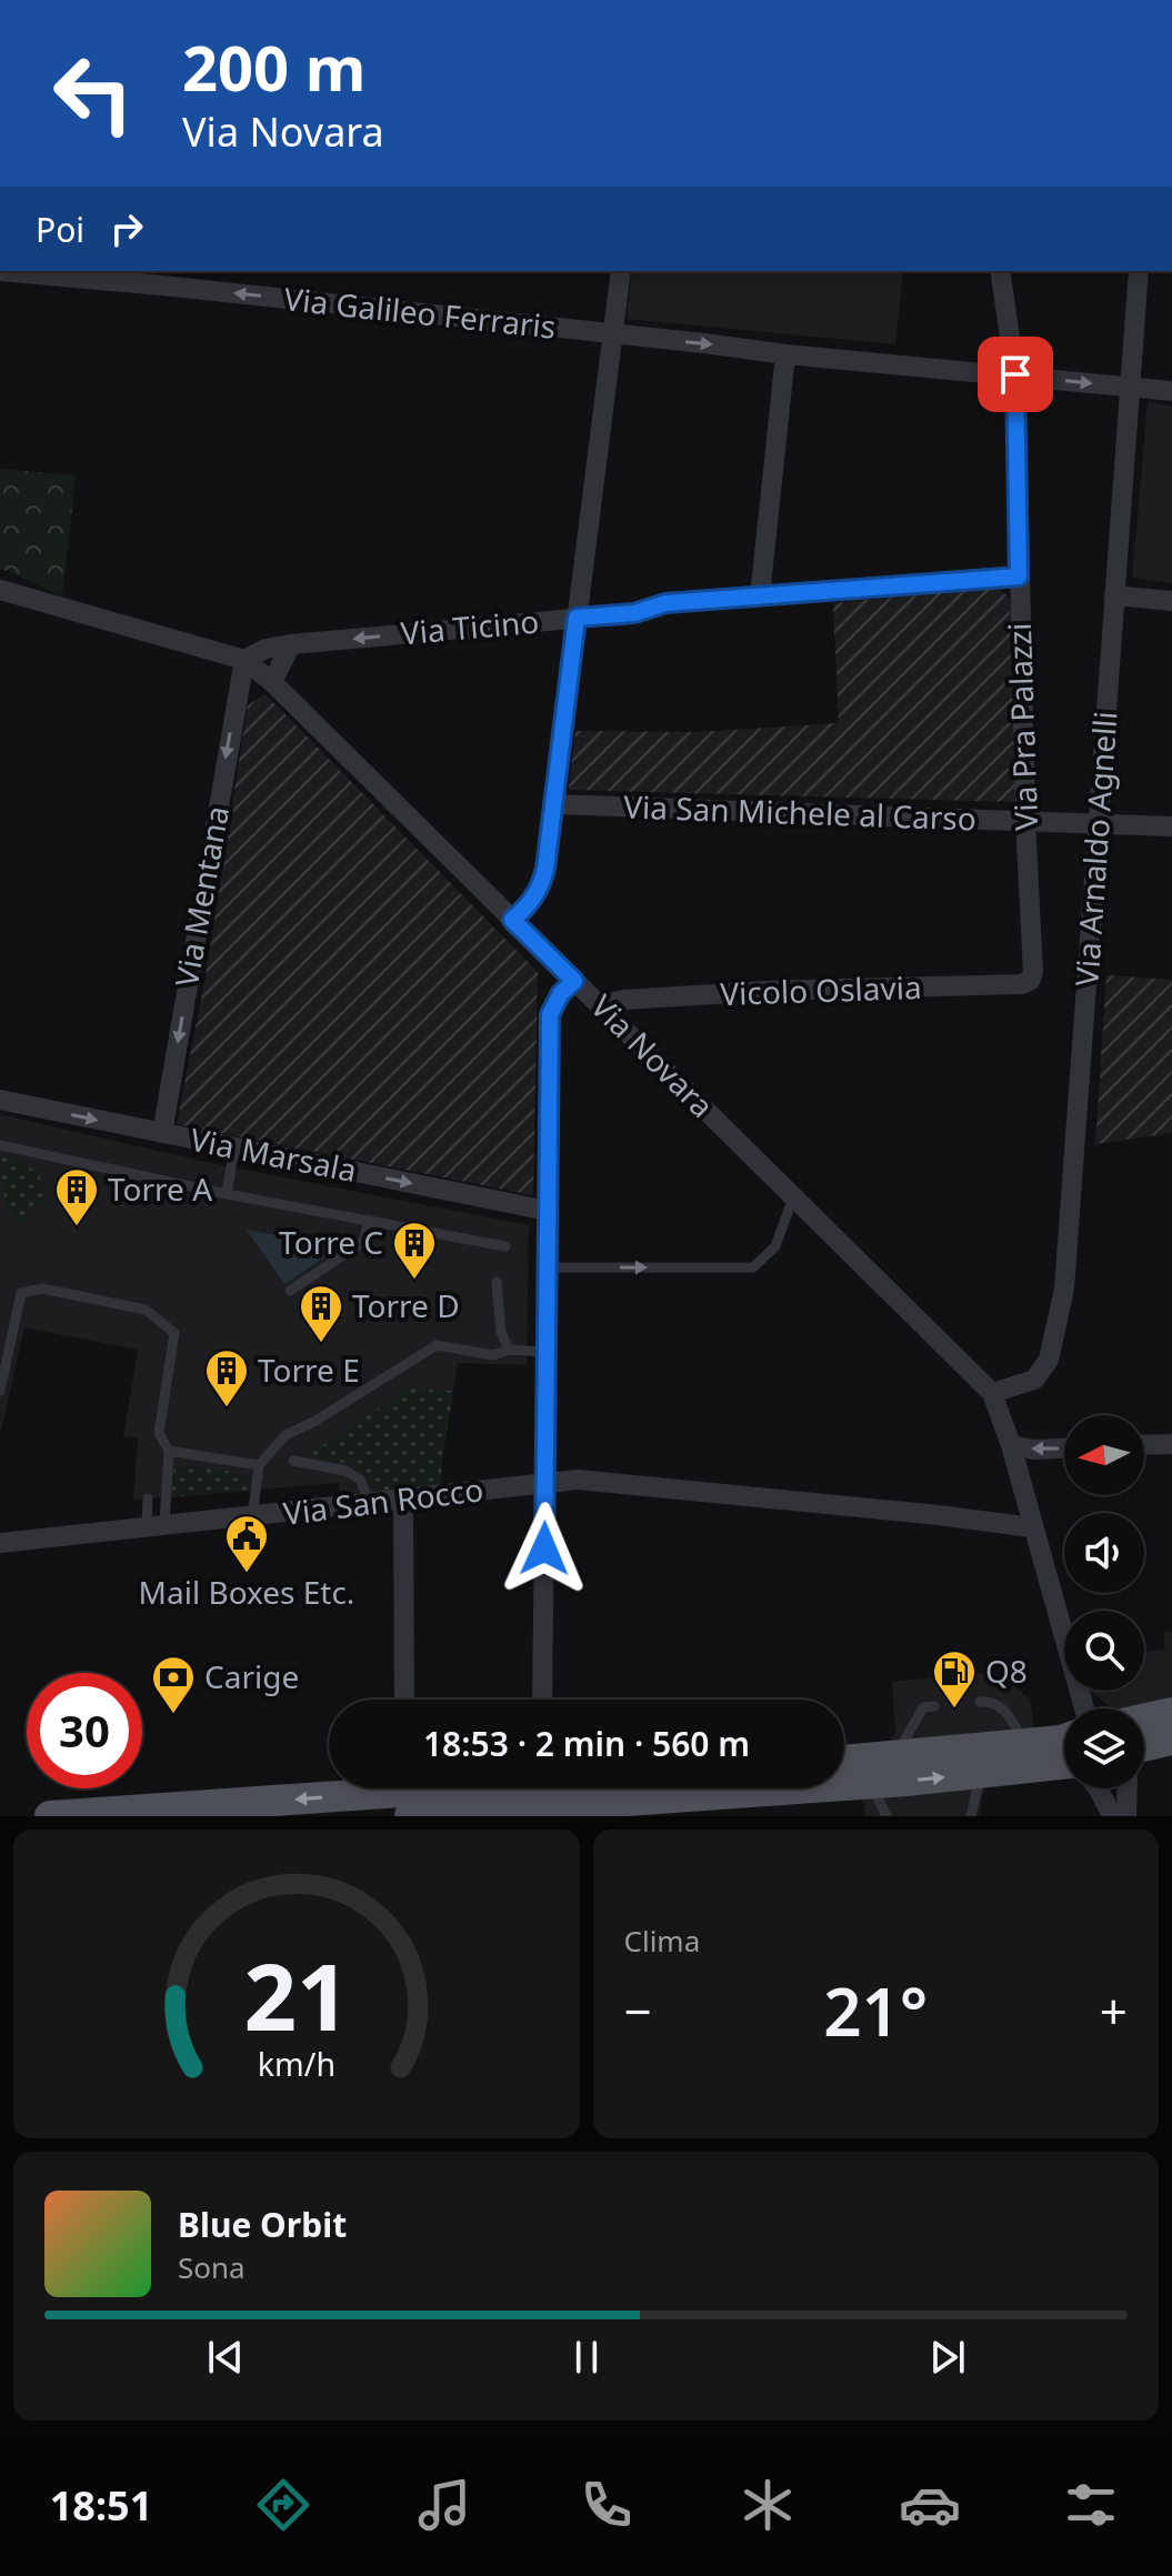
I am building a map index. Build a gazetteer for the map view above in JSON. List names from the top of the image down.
{
  "streets": {
    "street": [
      "Via Galileo Ferraris",
      "Via Ticino",
      "Via Pra Palazzi",
      "Via San Michele al Carso",
      "Via Arnaldo Agnelli",
      "Via Mentana",
      "Vicolo Oslavia",
      "Via Novara",
      "Via Marsala",
      "Via San Rocco"
    ]
  },
  "crossings": [
    ["Via Galileo Ferraris", "Via Pra Palazzi"],
    ["Via Galileo Ferraris", "Via Arnaldo Agnelli"],
    ["Via Ticino", "Via Pra Palazzi"],
    ["Via Ticino", "Via Mentana"],
    ["Via Ticino", "Via Novara"],
    ["Via Pra Palazzi", "Via San Michele al Carso"],
    ["Via Pra Palazzi", "Vicolo Oslavia"],
    ["Via San Michele al Carso", "Via Arnaldo Agnelli"],
    ["Via Arnaldo Agnelli", "Via Novara"],
    ["Via Mentana", "Via Novara"],
    ["Via Mentana", "Via Marsala"],
    ["Vicolo Oslavia", "Via Novara"],
    ["Via Novara", "Via San Rocco"]
  ],
  "one_way": ["Via Ticino", "Via Mentana", "Via Marsala"],
  "places": {
    "building": [
      "Torre A",
      "Torre C",
      "Torre D",
      "Torre E"
    ],
    "public building": ["Mail Boxes Etc."],
    "fuel station": ["Q8"],
    "bank": ["Carige"]
  },
  "north": "left",
  "page": {
    "turn": ["200 m", "Via Novara"],
    "then": "Poi",
    "limit": "30",
    "trip": "18:53 · 2 min · 560 m",
    "tile": "Clima",
    "heat": ["−", "21°", "+"],
    "song": ["Blue Orbit", "Sona"],
    "tabs": "18:51",
    "gauge": ["21", "km/h"]
  }
}
